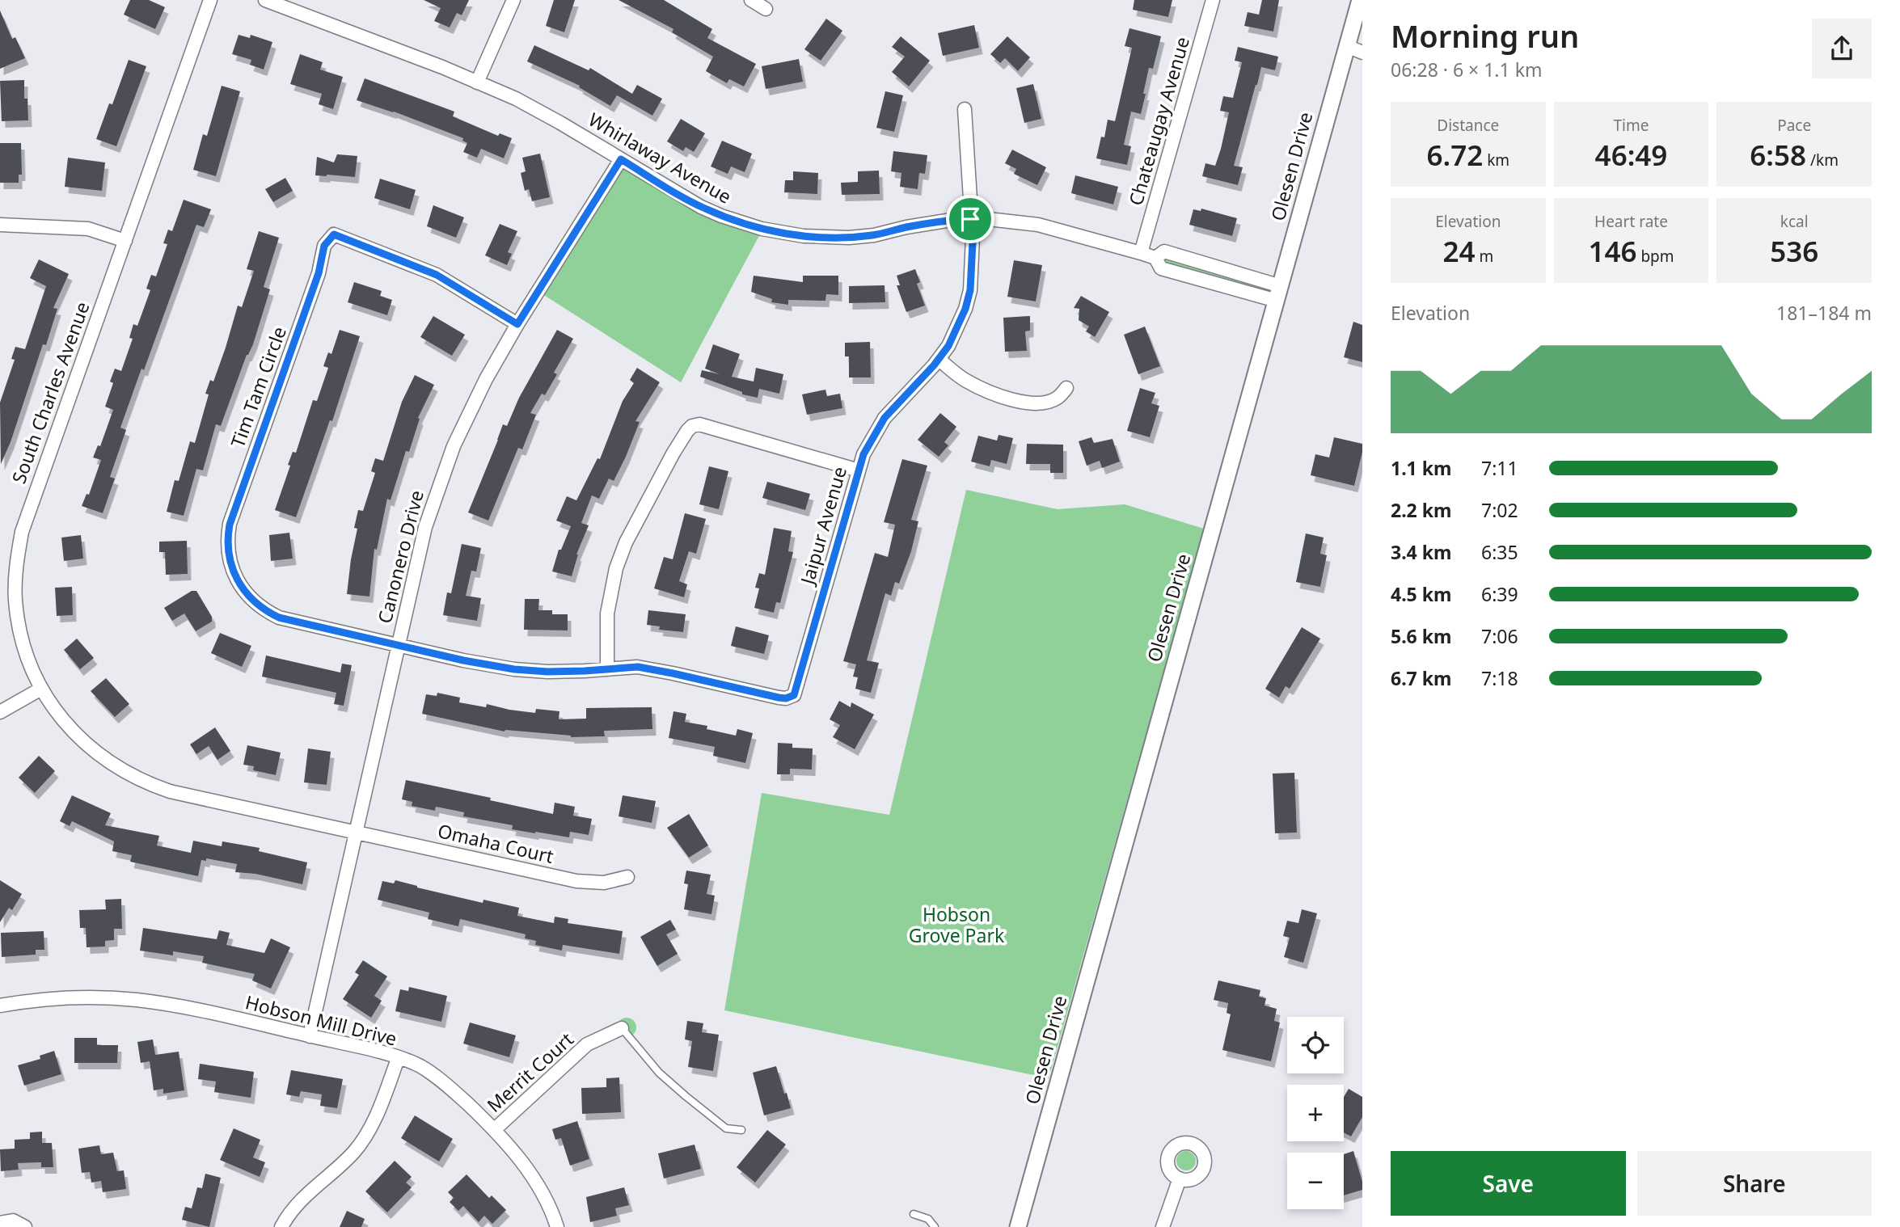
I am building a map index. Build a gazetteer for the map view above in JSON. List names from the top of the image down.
{
  "streets": {
    "street": [
      "Chateaugay Avenue",
      "Whirlaway Avenue",
      "Olesen Drive",
      "Tim Tam Circle",
      "South Charles Avenue",
      "Jaipur Avenue",
      "Canonero Drive",
      "Omaha Court",
      "Hobson Mill Drive",
      "Merrit Court"
    ]
  },
  "crossings": [
    ["Chateaugay Avenue", "Whirlaway Avenue"],
    ["Whirlaway Avenue", "Olesen Drive"],
    ["Whirlaway Avenue", "Jaipur Avenue"],
    ["Whirlaway Avenue", "Canonero Drive"],
    ["Tim Tam Circle", "Canonero Drive"],
    ["South Charles Avenue", "Canonero Drive"],
    ["South Charles Avenue", "Omaha Court"],
    ["Canonero Drive", "Omaha Court"],
    ["Canonero Drive", "Hobson Mill Drive"],
    ["Hobson Mill Drive", "Merrit Court"]
  ],
  "parks": ["Hobson Grove Park"],
  "page": {
    "heading": ["Morning run", "06:28 · 6 × 1.1 km"],
    "stats": [
      ["Distance", "6.72 km"],
      ["Time", "46:49"],
      ["Pace", "6:58 /km"],
      ["Elevation", "24 m"],
      ["Heart rate", "146 bpm"],
      ["kcal", "536"]
    ],
    "chart": ["Elevation", "181–184 m"],
    "list": [
      {
        "name": "1.1 km",
        "note": "7:11"
      },
      {
        "name": "2.2 km",
        "note": "7:02"
      },
      {
        "name": "3.4 km",
        "note": "6:35"
      },
      {
        "name": "4.5 km",
        "note": "6:39"
      },
      {
        "name": "5.6 km",
        "note": "7:06"
      },
      {
        "name": "6.7 km",
        "note": "7:18"
      }
    ],
    "map_buttons": ["+", "−"],
    "buttons": ["Save", "Share"]
  }
}
